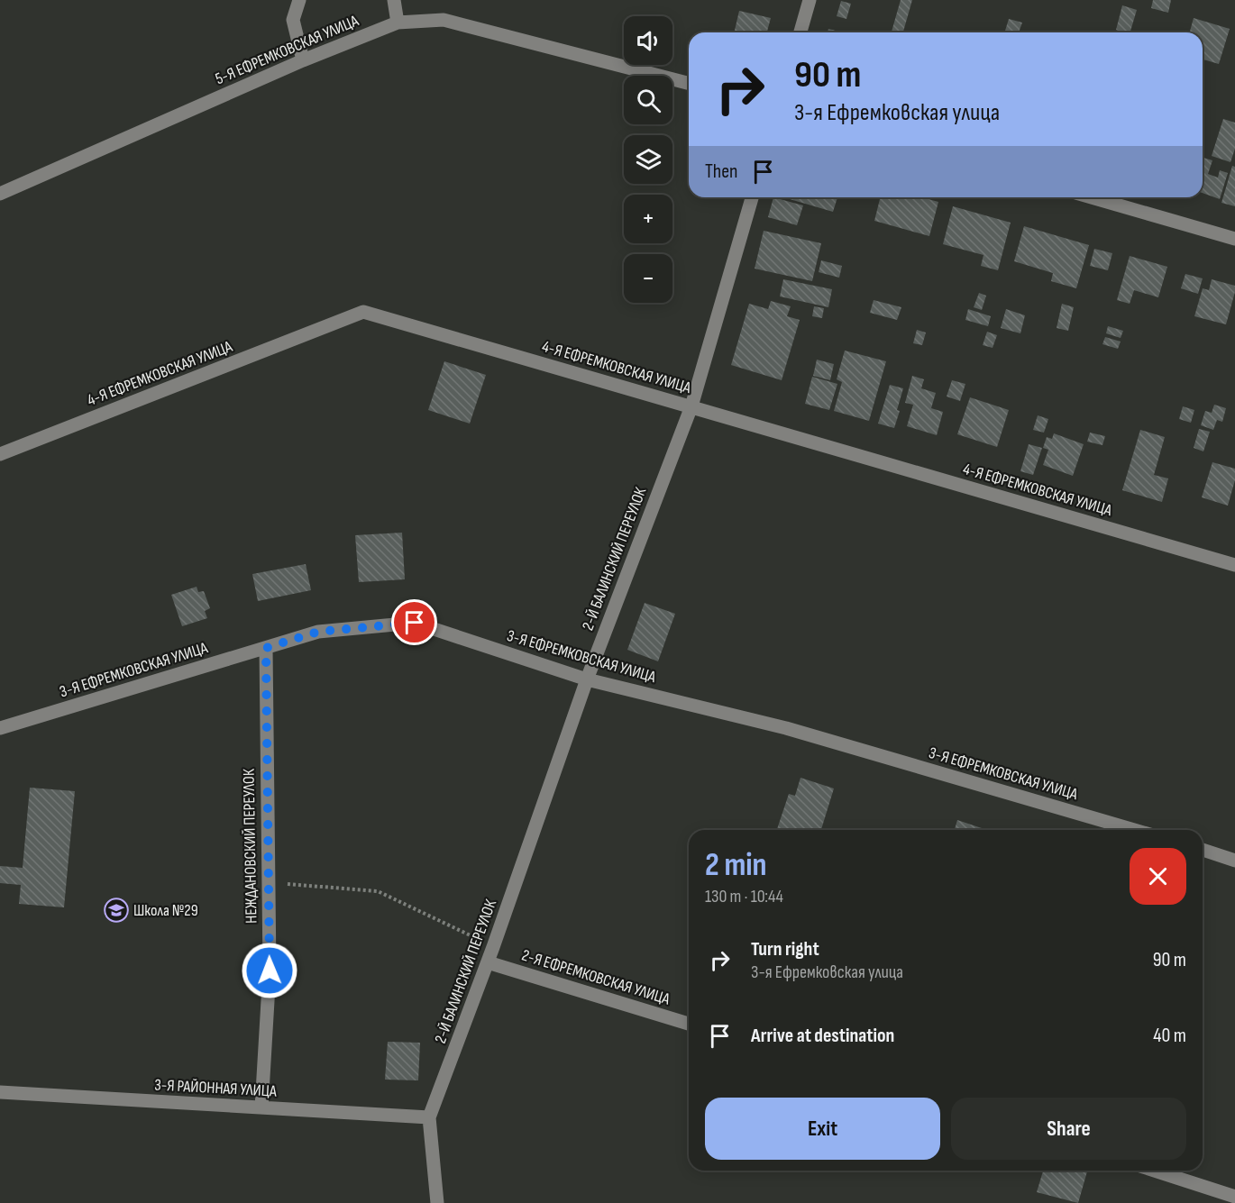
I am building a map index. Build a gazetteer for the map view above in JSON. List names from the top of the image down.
{
  "streets": {
    "street": [
      "5-Я ЕФРЕМКОВСКАЯ УЛИЦА",
      "4-Я ЕФРЕМКОВСКАЯ УЛИЦА",
      "2-Й БАЛИНСКИЙ ПЕРЕУЛОК",
      "3-Я ЕФРЕМКОВСКАЯ УЛИЦА",
      "НЕЖДАНОВСКИЙ ПЕРЕУЛОК",
      "2-Я ЕФРЕМКОВСКАЯ УЛИЦА",
      "3-Я РАЙОННАЯ УЛИЦА"
    ]
  },
  "crossings": [
    ["4-Я ЕФРЕМКОВСКАЯ УЛИЦА", "2-Й БАЛИНСКИЙ ПЕРЕУЛОК"],
    ["2-Й БАЛИНСКИЙ ПЕРЕУЛОК", "3-Я ЕФРЕМКОВСКАЯ УЛИЦА"],
    ["2-Й БАЛИНСКИЙ ПЕРЕУЛОК", "2-Я ЕФРЕМКОВСКАЯ УЛИЦА"],
    ["2-Й БАЛИНСКИЙ ПЕРЕУЛОК", "3-Я РАЙОННАЯ УЛИЦА"],
    ["3-Я ЕФРЕМКОВСКАЯ УЛИЦА", "НЕЖДАНОВСКИЙ ПЕРЕУЛОК"],
    ["НЕЖДАНОВСКИЙ ПЕРЕУЛОК", "3-Я РАЙОННАЯ УЛИЦА"]
  ],
  "places": {
    "school or university": ["Школа №29"]
  },
  "page": {
    "map_buttons": ["+", "−"],
    "turn": ["90 m", "3-я Ефремковская улица"],
    "then": "Then",
    "heading": ["2 min", "130 m · 10:44"],
    "list": [
      {
        "name": "Turn right",
        "note": "3-я Ефремковская улица",
        "value": "90 m"
      },
      {
        "name": "Arrive at destination",
        "value": "40 m"
      }
    ],
    "buttons": ["Exit", "Share"]
  }
}
